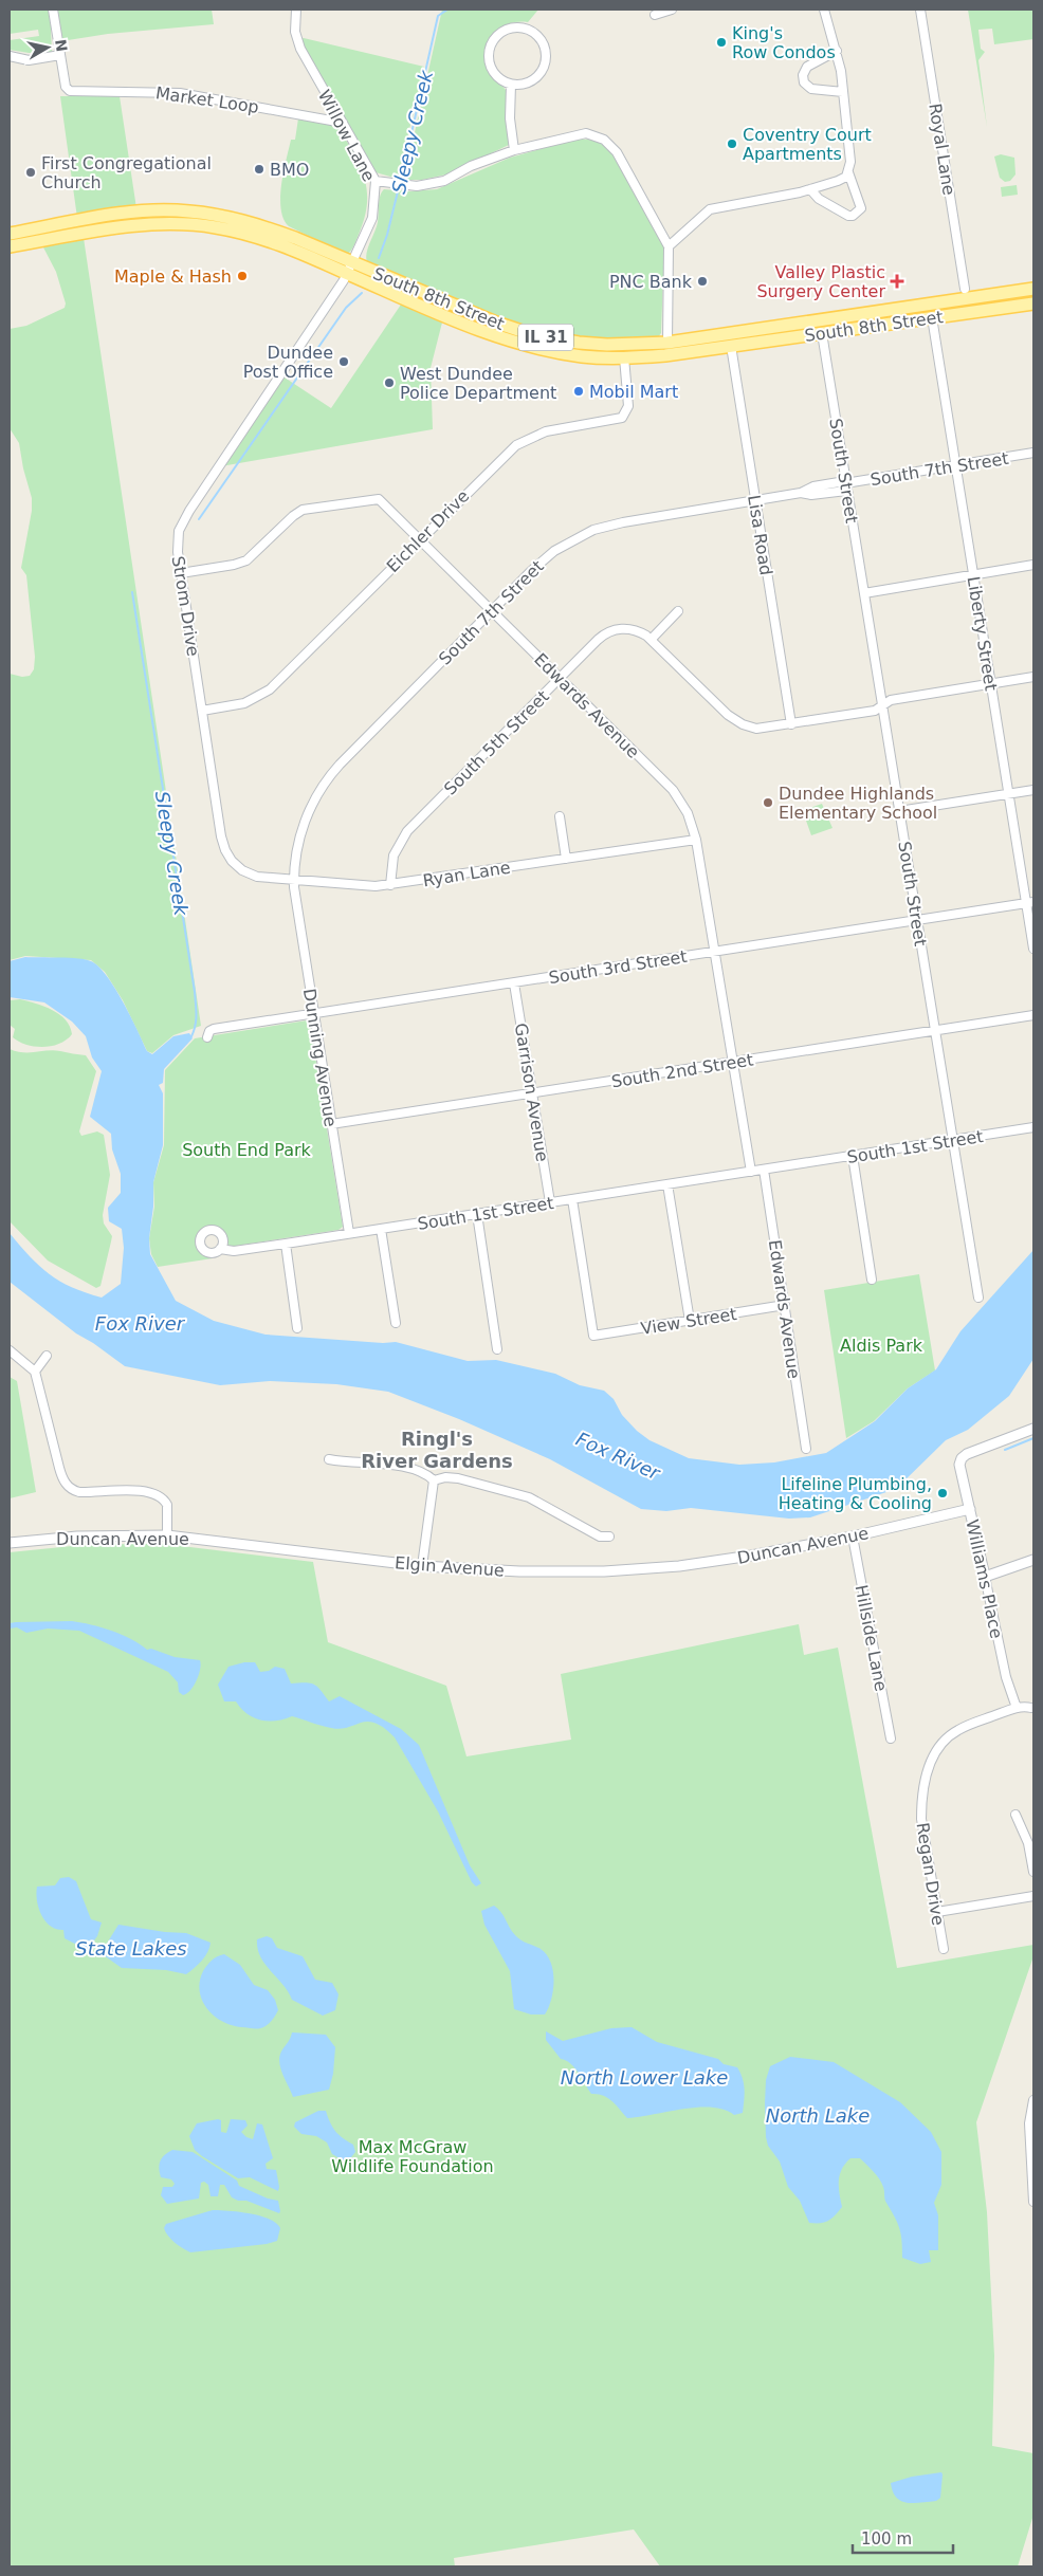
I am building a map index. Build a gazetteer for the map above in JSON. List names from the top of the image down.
{
  "streets": {
    "main road": ["South 8th Street", "IL 31"],
    "street": [
      "Market Loop",
      "Willow Lane",
      "Royal Lane",
      "South 7th Street",
      "South Street",
      "Eichler Drive",
      "Lisa Road",
      "Strom Drive",
      "Liberty Street",
      "Edwards Avenue",
      "South 5th Street",
      "Ryan Lane",
      "South 3rd Street",
      "Dunning Avenue",
      "South 2nd Street",
      "Garrison Avenue",
      "South 1st Street",
      "View Street",
      "Duncan Avenue",
      "Elgin Avenue",
      "Williams Place",
      "Hillside Lane",
      "Regan Drive"
    ]
  },
  "crossings": [
    ["Market Loop", "Willow Lane"],
    ["Willow Lane", "South 8th Street"],
    ["Willow Lane", "Strom Drive"],
    ["South 8th Street", "South Street"],
    ["South 8th Street", "Eichler Drive"],
    ["South 8th Street", "Lisa Road"],
    ["South 8th Street", "Strom Drive"],
    ["South 8th Street", "Liberty Street"],
    ["South 7th Street", "South Street"],
    ["South 7th Street", "Lisa Road"],
    ["South 7th Street", "Liberty Street"],
    ["South 7th Street", "Edwards Avenue"],
    ["South 7th Street", "Ryan Lane"],
    ["South 7th Street", "Dunning Avenue"],
    ["South Street", "South 5th Street"],
    ["South Street", "South 3rd Street"],
    ["South Street", "South 2nd Street"],
    ["South Street", "South 1st Street"],
    ["Eichler Drive", "Strom Drive"],
    ["Eichler Drive", "Edwards Avenue"],
    ["Lisa Road", "South 5th Street"],
    ["Strom Drive", "Edwards Avenue"],
    ["Strom Drive", "Ryan Lane"],
    ["Liberty Street", "South 5th Street"],
    ["Liberty Street", "South 3rd Street"],
    ["Edwards Avenue", "South 5th Street"],
    ["Edwards Avenue", "Ryan Lane"],
    ["Edwards Avenue", "South 3rd Street"],
    ["Edwards Avenue", "South 2nd Street"],
    ["Edwards Avenue", "South 1st Street"],
    ["Edwards Avenue", "View Street"],
    ["South 5th Street", "Ryan Lane"],
    ["Ryan Lane", "Dunning Avenue"],
    ["South 3rd Street", "Dunning Avenue"],
    ["South 3rd Street", "Garrison Avenue"],
    ["Dunning Avenue", "South 2nd Street"],
    ["Dunning Avenue", "South 1st Street"],
    ["South 2nd Street", "Garrison Avenue"],
    ["Garrison Avenue", "South 1st Street"],
    ["South 1st Street", "View Street"],
    ["Duncan Avenue", "Elgin Avenue"],
    ["Duncan Avenue", "Williams Place"],
    ["Duncan Avenue", "Hillside Lane"],
    ["Williams Place", "Regan Drive"]
  ],
  "districts": ["Ringl's River Gardens"],
  "water": [
    "Sleepy Creek",
    "Fox River",
    "State Lakes",
    "North Lower Lake",
    "North Lake"
  ],
  "parks": ["South End Park", "Aldis Park", "Max McGraw Wildlife Foundation"],
  "places": {
    "other": [
      "King's Row Condos",
      "Coventry Court Apartments",
      "BMO",
      "First Congregational Church",
      "Maple & Hash",
      "PNC Bank",
      "Dundee Post Office",
      "West Dundee Police Department",
      "Mobil Mart",
      "Dundee Highlands Elementary School",
      "Lifeline Plumbing, Heating & Cooling"
    ],
    "health": ["Valley Plastic Surgery Center"]
  },
  "scale_bar": "100 m",
  "north": "right"
}
